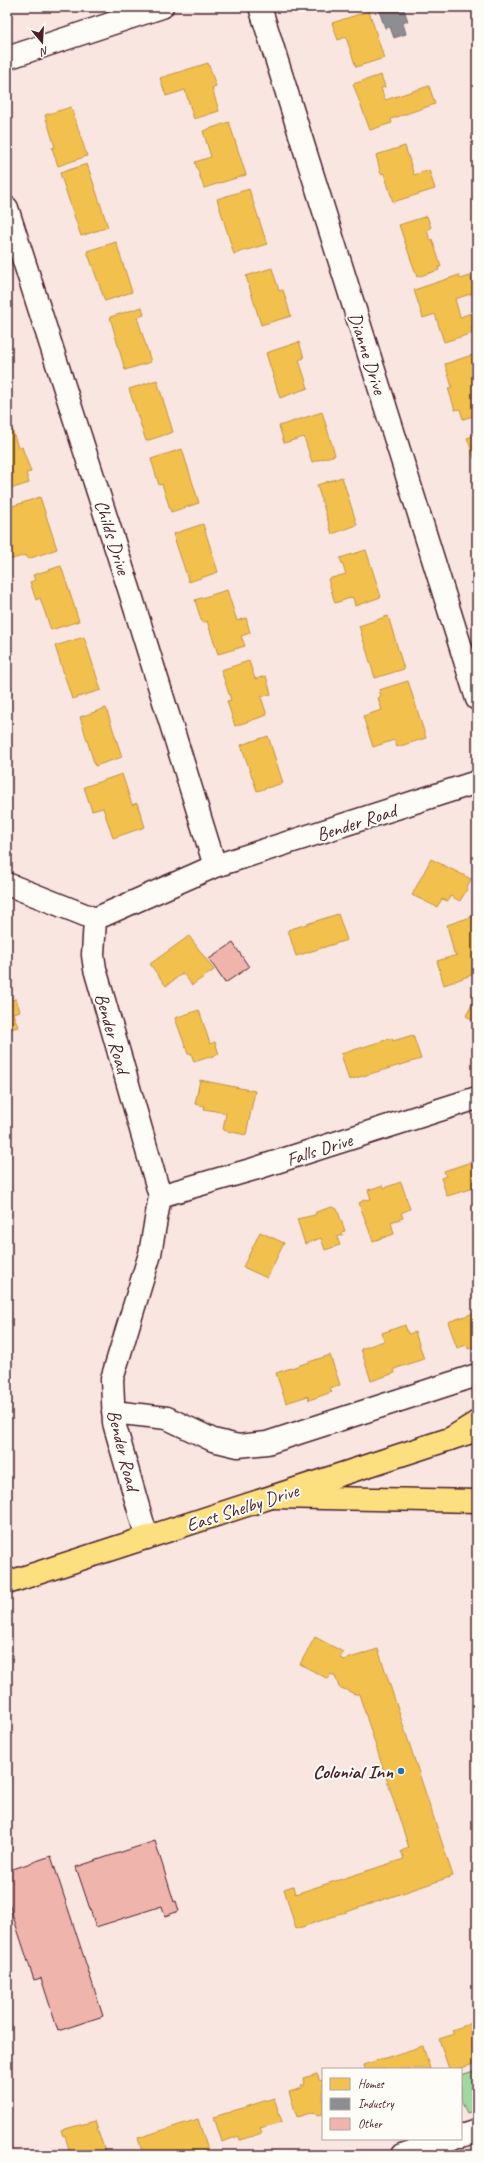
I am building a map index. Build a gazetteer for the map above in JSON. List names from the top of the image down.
{
  "streets": {
    "main road": ["East Shelby Drive"],
    "street": [
      "Dianne Drive",
      "Childs Drive",
      "Bender Road",
      "Falls Drive"
    ]
  },
  "crossings": [
    ["Childs Drive", "Bender Road"],
    ["Bender Road", "Falls Drive"],
    ["Bender Road", "East Shelby Drive"]
  ],
  "places": ["Colonial Inn"],
  "legend": ["Homes", "Industry", "Other"],
  "north": "bottom"
}
